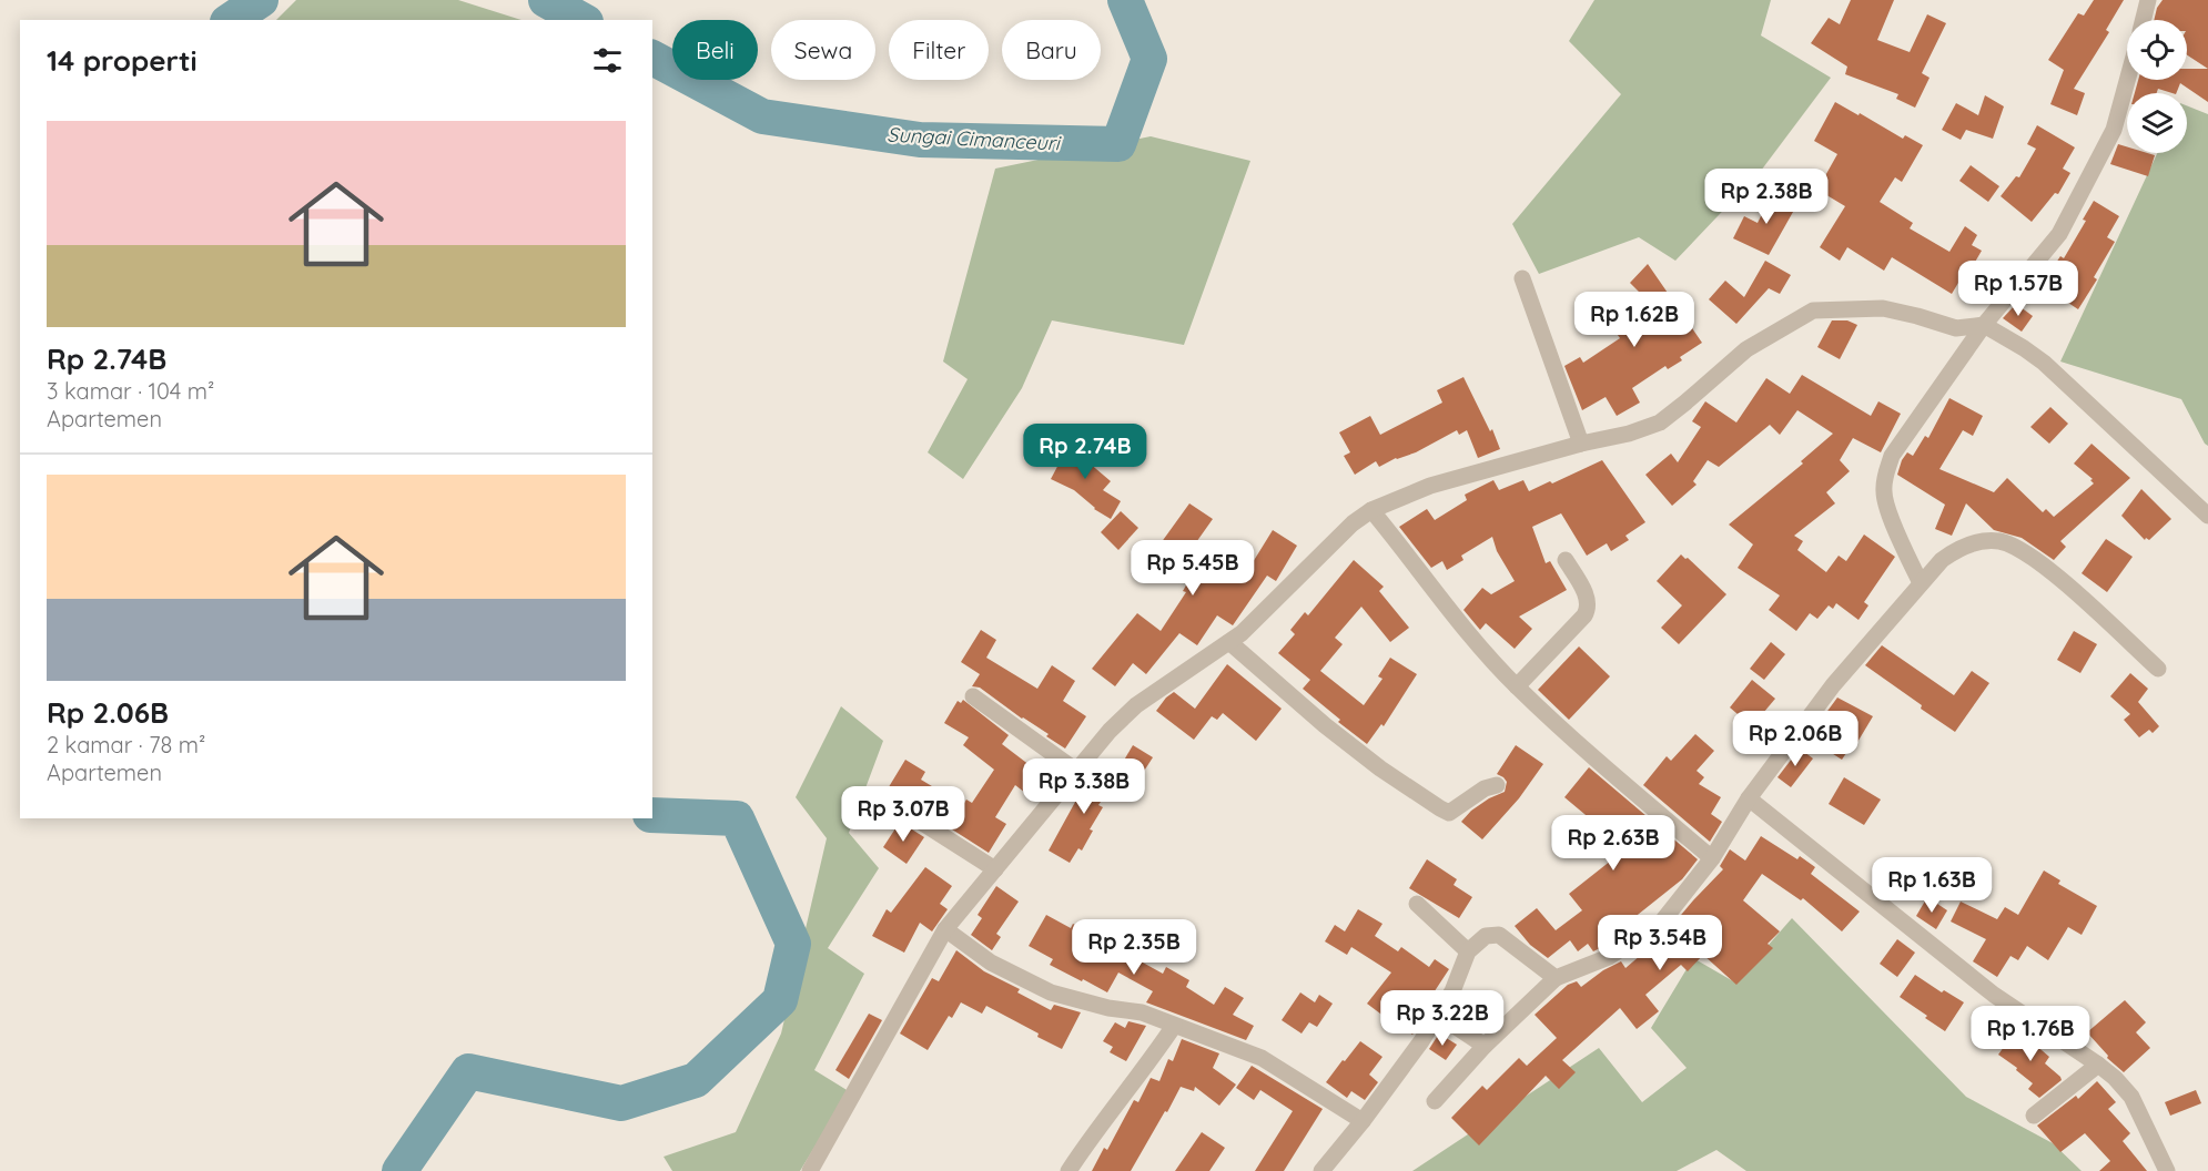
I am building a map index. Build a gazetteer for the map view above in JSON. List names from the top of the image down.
{
  "water": ["Sungai Cimanceuri"],
  "page": {
    "chip": [
      "Beli",
      "Sewa",
      "Filter",
      "Baru"
    ],
    "heading": "14 properti",
    "list": [
      {
        "name": "Rp 2.74B",
        "note": "3 kamar · 104 m² · Apartemen"
      },
      {
        "name": "Rp 2.06B",
        "note": "2 kamar · 78 m² · Apartemen"
      }
    ],
    "price": [
      "Rp 2.38B",
      "Rp 1.57B",
      "Rp 1.62B",
      "Rp 2.74B",
      "Rp 5.45B",
      "Rp 2.06B",
      "Rp 3.38B",
      "Rp 3.07B",
      "Rp 2.63B",
      "Rp 1.63B",
      "Rp 3.54B",
      "Rp 2.35B",
      "Rp 3.22B",
      "Rp 1.76B"
    ]
  }
}
